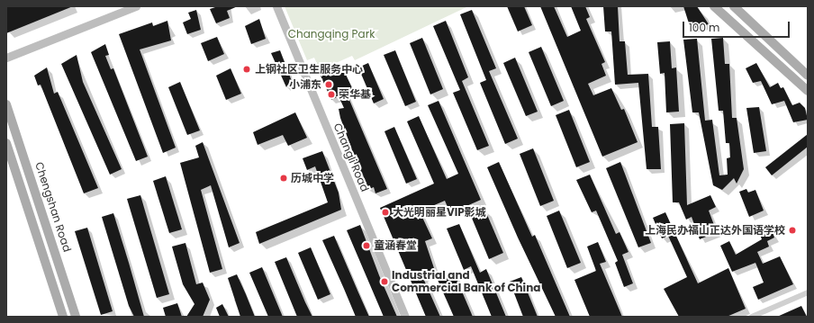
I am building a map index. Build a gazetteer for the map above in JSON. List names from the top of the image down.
{
  "streets": {
    "main road": ["Chengshan Road"],
    "street": ["Changli Road"]
  },
  "parks": ["Changqing Park"],
  "places": [
    "上钢社区卫生服务中心",
    "小浦东",
    "荣华基",
    "历城中学",
    "大光明丽星VIP影城",
    "上海民办福山正达外国语学校",
    "童涵春堂",
    "Industrial and Commercial Bank of China"
  ],
  "scale_bar": "100 m"
}
